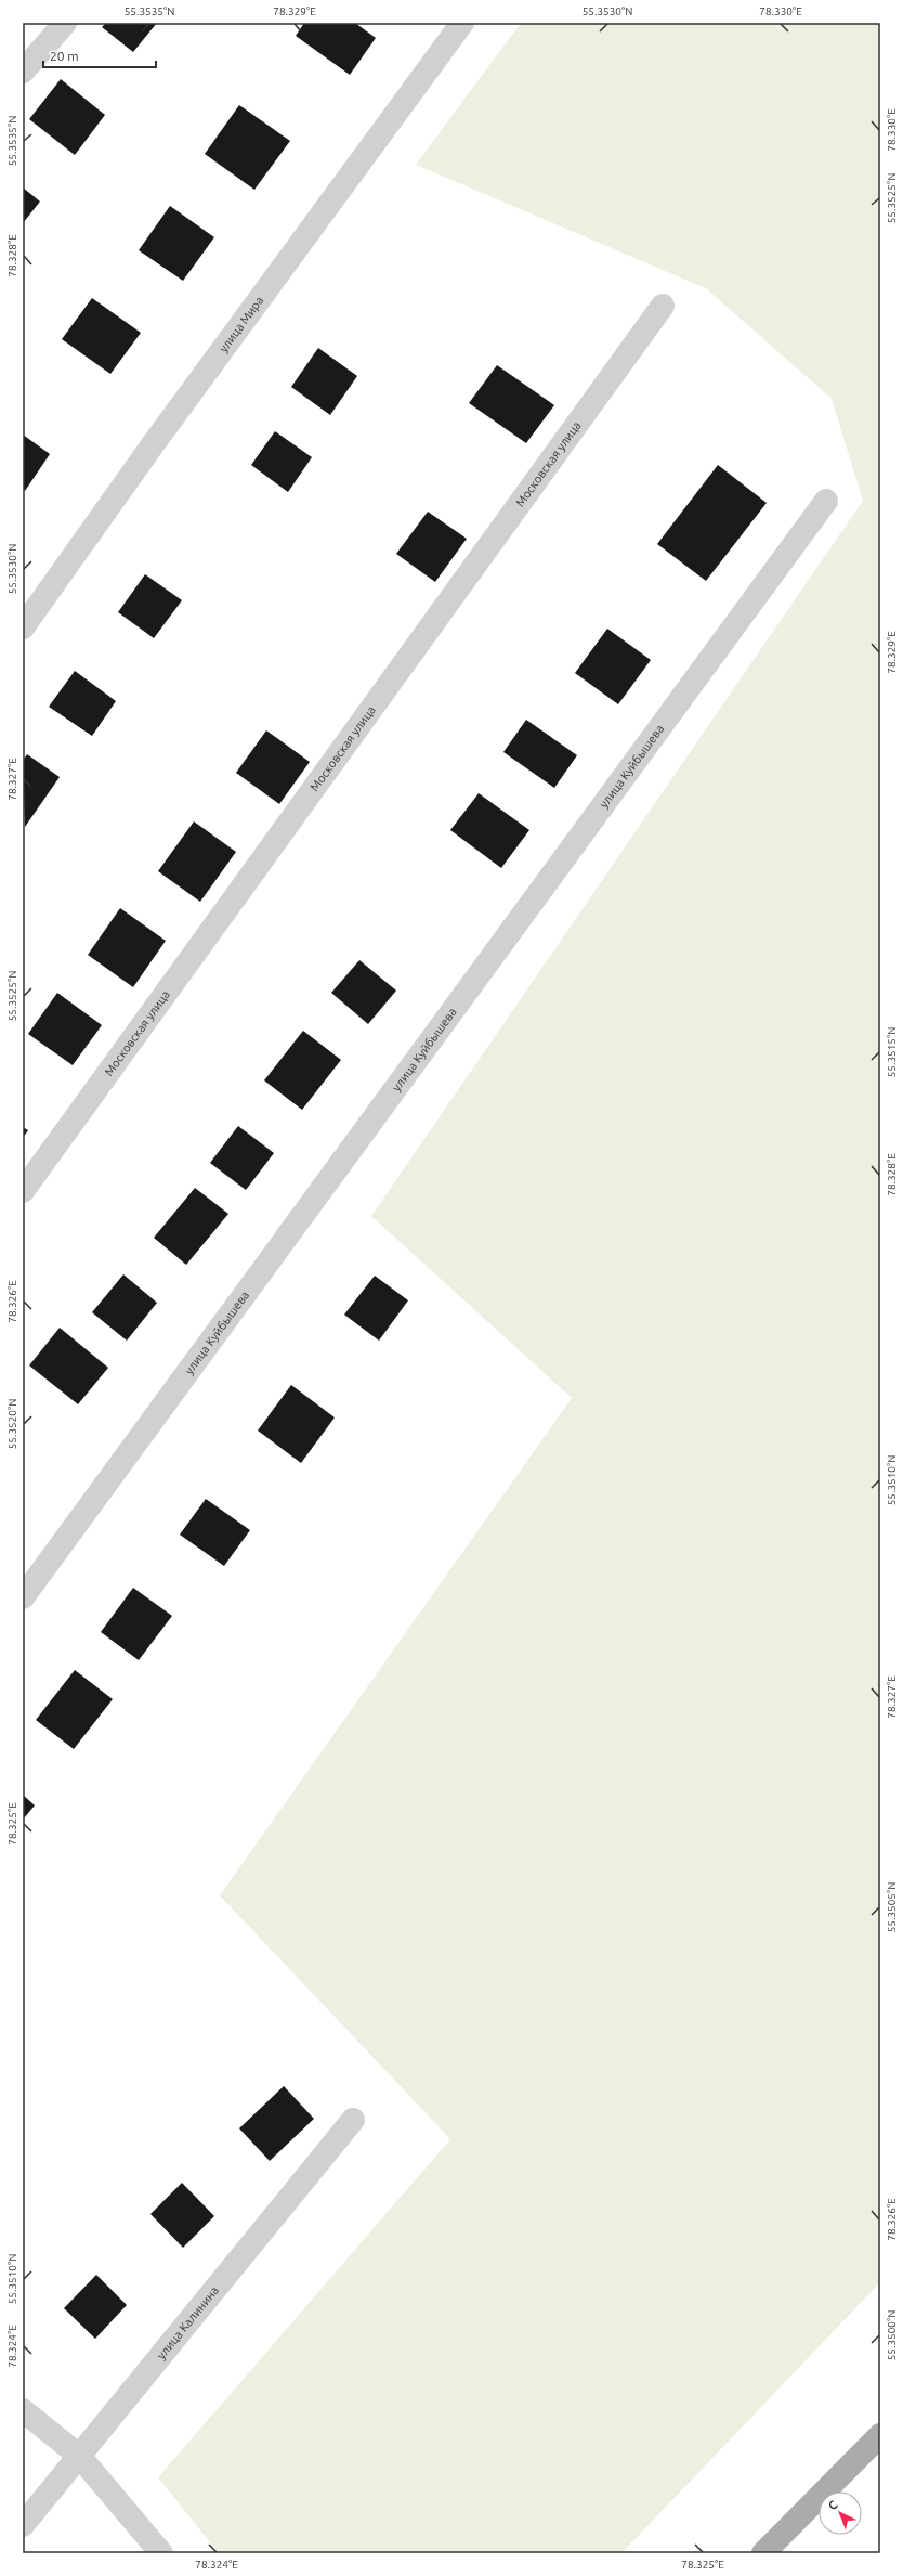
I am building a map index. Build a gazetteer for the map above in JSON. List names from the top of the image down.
{
  "streets": {
    "street": [
      "улица Мира",
      "Московская улица",
      "улица Куйбышева",
      "улица Калинина"
    ]
  },
  "scale_bar": "20 m",
  "north": "top left",
  "coordinates": [
    "55.3535°N",
    "78.329°E",
    "55.3530°N",
    "78.330°E",
    "55.3525°N",
    "78.328°E",
    "78.327°E",
    "55.3515°N",
    "78.326°E",
    "55.3520°N",
    "55.3510°N",
    "78.325°E",
    "55.3505°N",
    "55.3500°N",
    "78.324°E"
  ]
}
